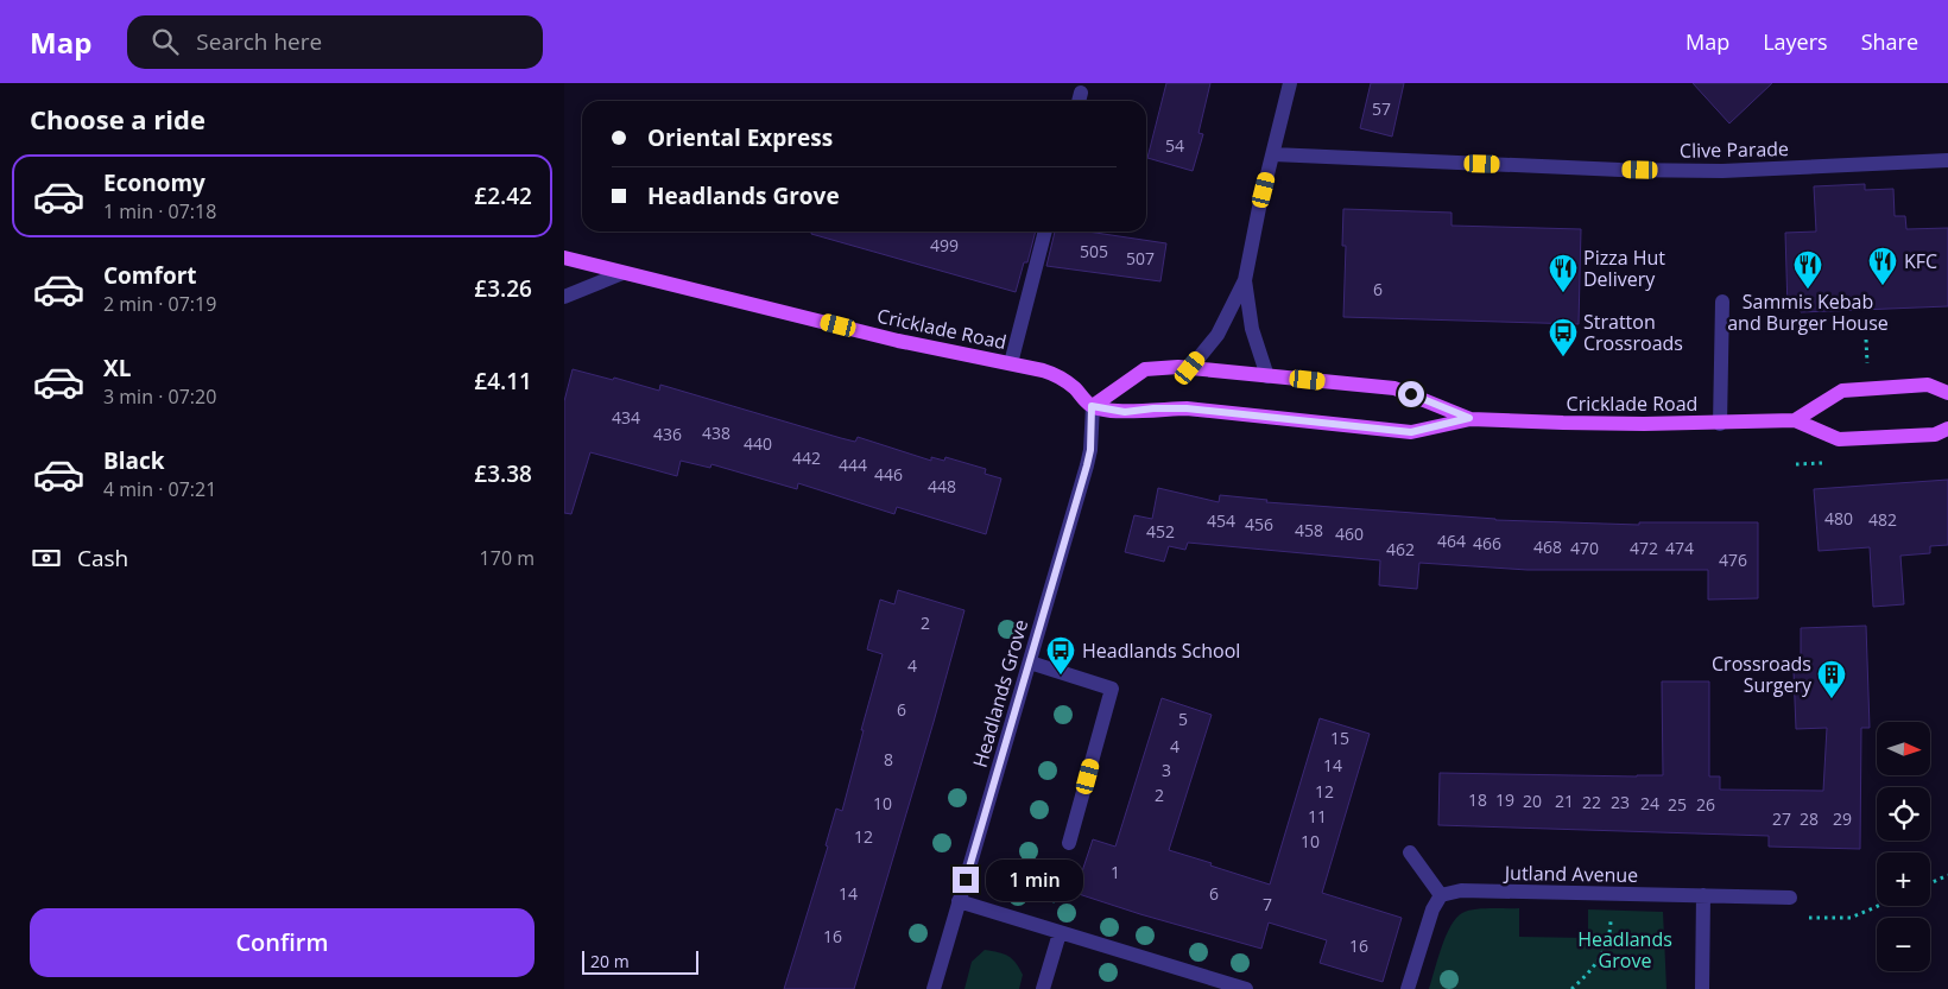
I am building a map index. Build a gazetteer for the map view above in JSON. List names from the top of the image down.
{
  "streets": {
    "main road": ["Cricklade Road"],
    "street": ["Clive Parade", "Headlands Grove", "Jutland Avenue"]
  },
  "crossings": [
    ["Cricklade Road", "Headlands Grove"]
  ],
  "parks": ["Headlands Grove"],
  "places": {
    "restaurant": ["KFC", "Sammis Kebab and Burger House", "Pizza Hut Delivery"],
    "bus stop": ["Stratton Crossroads", "Headlands School"],
    "building": ["Crossroads Surgery"]
  },
  "house_numbers": [
    "57",
    "54",
    "499",
    "505",
    "507",
    "6",
    "434",
    "438",
    "436",
    "440",
    "442",
    "444",
    "446",
    "448",
    "480",
    "482",
    "454",
    "456",
    "458",
    "452",
    "460",
    "464",
    "466",
    "468",
    "470",
    "472",
    "474",
    "462",
    "476",
    "2",
    "4",
    "6",
    "5",
    "15",
    "4",
    "8",
    "14",
    "3",
    "12",
    "2",
    "18",
    "19",
    "20",
    "21",
    "22",
    "23",
    "10",
    "24",
    "25",
    "26",
    "11",
    "27",
    "28",
    "29",
    "12",
    "10",
    "1",
    "14",
    "6",
    "7",
    "16",
    "16"
  ],
  "scale_bar": "20 m",
  "north": "right",
  "page": {
    "header": "Map",
    "search": "Search here",
    "nav": ["Map", "Layers", "Share"],
    "heading": "Choose a ride",
    "banner": ["Oriental Express", "Headlands Grove"],
    "list": [
      {
        "name": "Economy",
        "note": "1 min · 07:18",
        "value": "£2.42"
      },
      {
        "name": "Comfort",
        "note": "2 min · 07:19",
        "value": "£3.26"
      },
      {
        "name": "XL",
        "note": "3 min · 07:20",
        "value": "£4.11"
      },
      {
        "name": "Black",
        "note": "4 min · 07:21",
        "value": "£3.38"
      }
    ],
    "pay": ["Cash", "170 m"],
    "map_buttons": ["+", "−"],
    "bubble": "1 min",
    "buttons": "Confirm",
    "scale": "20 m"
  }
}
